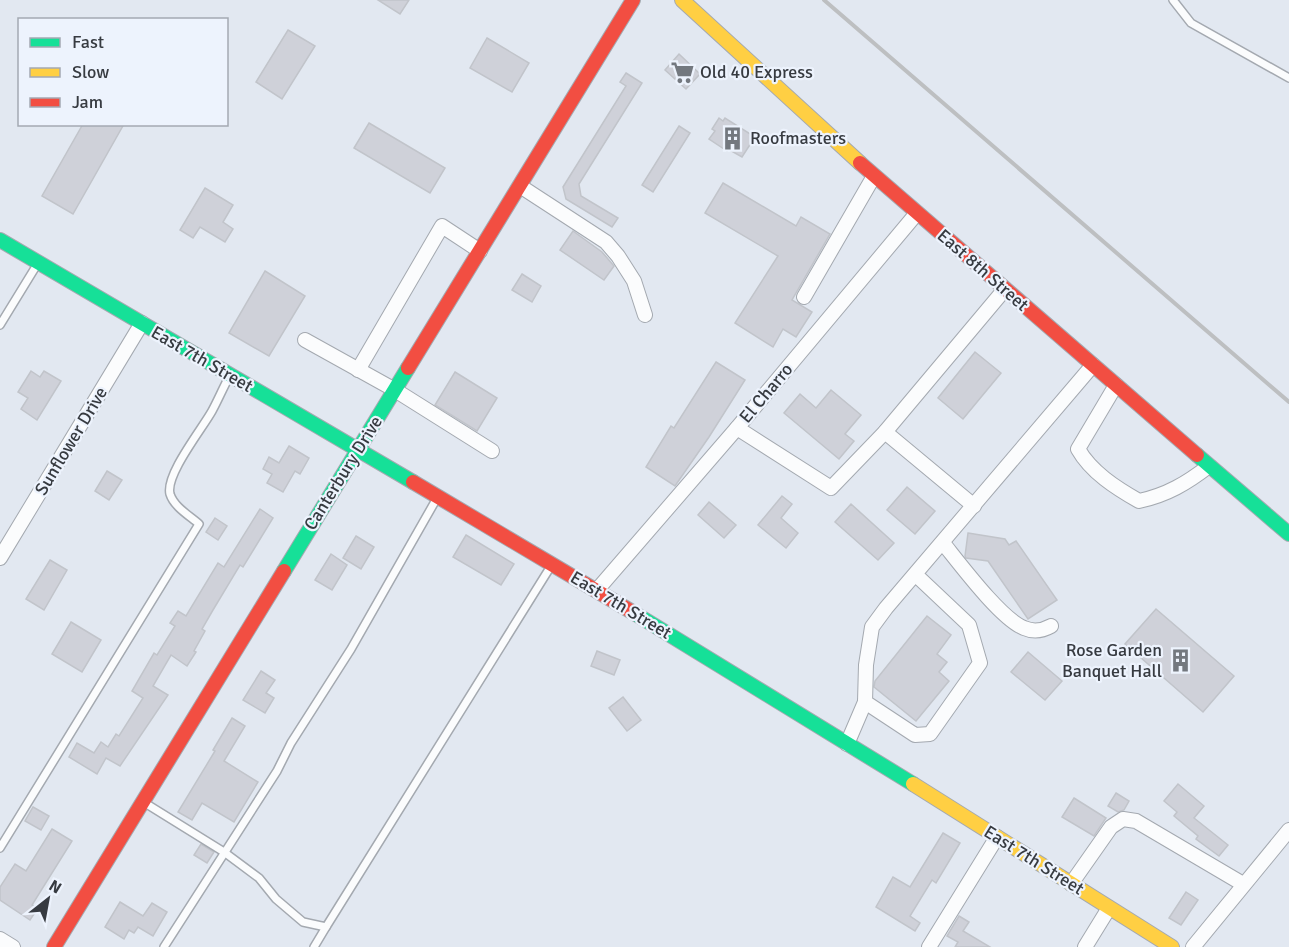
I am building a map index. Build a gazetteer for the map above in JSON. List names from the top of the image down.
{
  "streets": {
    "street": [
      "East 8th Street",
      "East 7th Street",
      "El Charro",
      "Sunflower Drive",
      "Canterbury Drive"
    ]
  },
  "crossings": [
    ["East 8th Street", "El Charro"],
    ["East 7th Street", "Sunflower Drive"],
    ["East 7th Street", "Canterbury Drive"]
  ],
  "places": {
    "supermarket": ["Old 40 Express"],
    "building": ["Roofmasters", "Rose Garden Banquet Hall"]
  },
  "legend": ["Fast", "Slow", "Jam"],
  "north": "top right"
}
